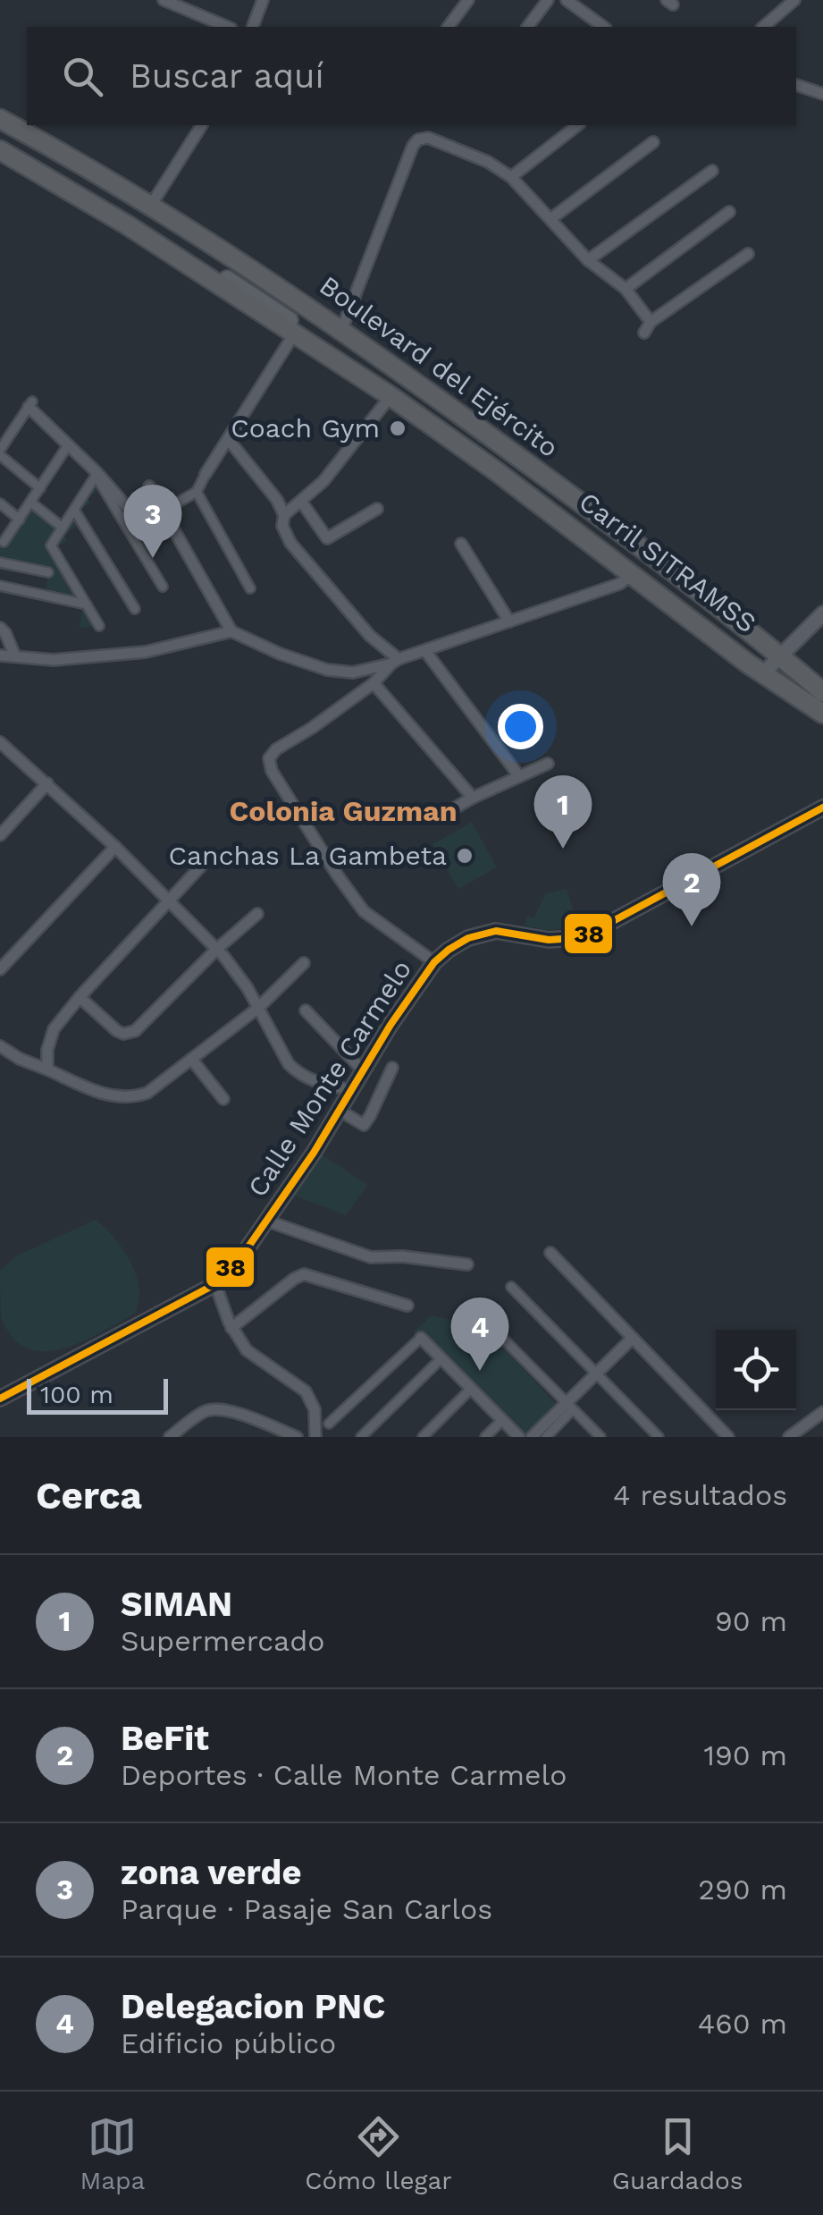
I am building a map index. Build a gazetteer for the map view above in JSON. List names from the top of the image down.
{
  "streets": {
    "highway": ["Boulevard del Ejército"],
    "main road": ["Carril SITRAMSS"],
    "street": ["Calle Monte Carmelo"]
  },
  "crossings": [
    ["Boulevard del Ejército", "Carril SITRAMSS"]
  ],
  "districts": ["Colonia Guzman"],
  "places": ["Coach Gym", "Canchas La Gambeta"],
  "lines": ["transit line 38"],
  "scale_bar": "100 m",
  "page": {
    "search": "Buscar aquí",
    "pins": [
      "3",
      "1",
      "2",
      "4"
    ],
    "scale": "100 m",
    "heading": ["Cerca", "4 resultados"],
    "list": [
      {
        "mark": "1",
        "name": "SIMAN",
        "note": "Supermercado",
        "value": "90 m"
      },
      {
        "mark": "2",
        "name": "BeFit",
        "note": "Deportes · Calle Monte Carmelo",
        "value": "190 m"
      },
      {
        "mark": "3",
        "name": "zona verde",
        "note": "Parque · Pasaje San Carlos",
        "value": "290 m"
      },
      {
        "mark": "4",
        "name": "Delegacion PNC",
        "note": "Edificio público",
        "value": "460 m"
      }
    ],
    "nav": ["Mapa", "Cómo llegar", "Guardados"]
  }
}
